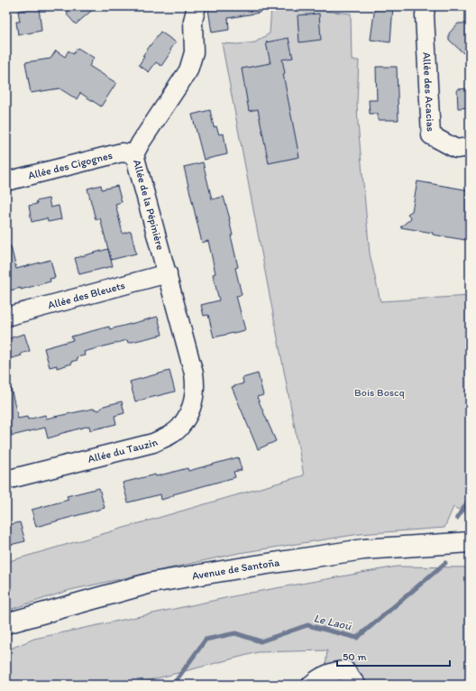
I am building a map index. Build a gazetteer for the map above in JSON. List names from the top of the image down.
{
  "streets": {
    "main road": ["Avenue de Santoña"],
    "street": [
      "Allée des Acacias",
      "Allée des Cigognes",
      "Allée de la Pépinière",
      "Allée des Bleuets",
      "Allée du Tauzin"
    ]
  },
  "crossings": [
    ["Allée des Cigognes", "Allée de la Pépinière"],
    ["Allée de la Pépinière", "Allée des Bleuets"],
    ["Allée de la Pépinière", "Allée du Tauzin"]
  ],
  "water": ["Le Laoü"],
  "parks": ["Bois Boscq"],
  "scale_bar": "50 m"
}
